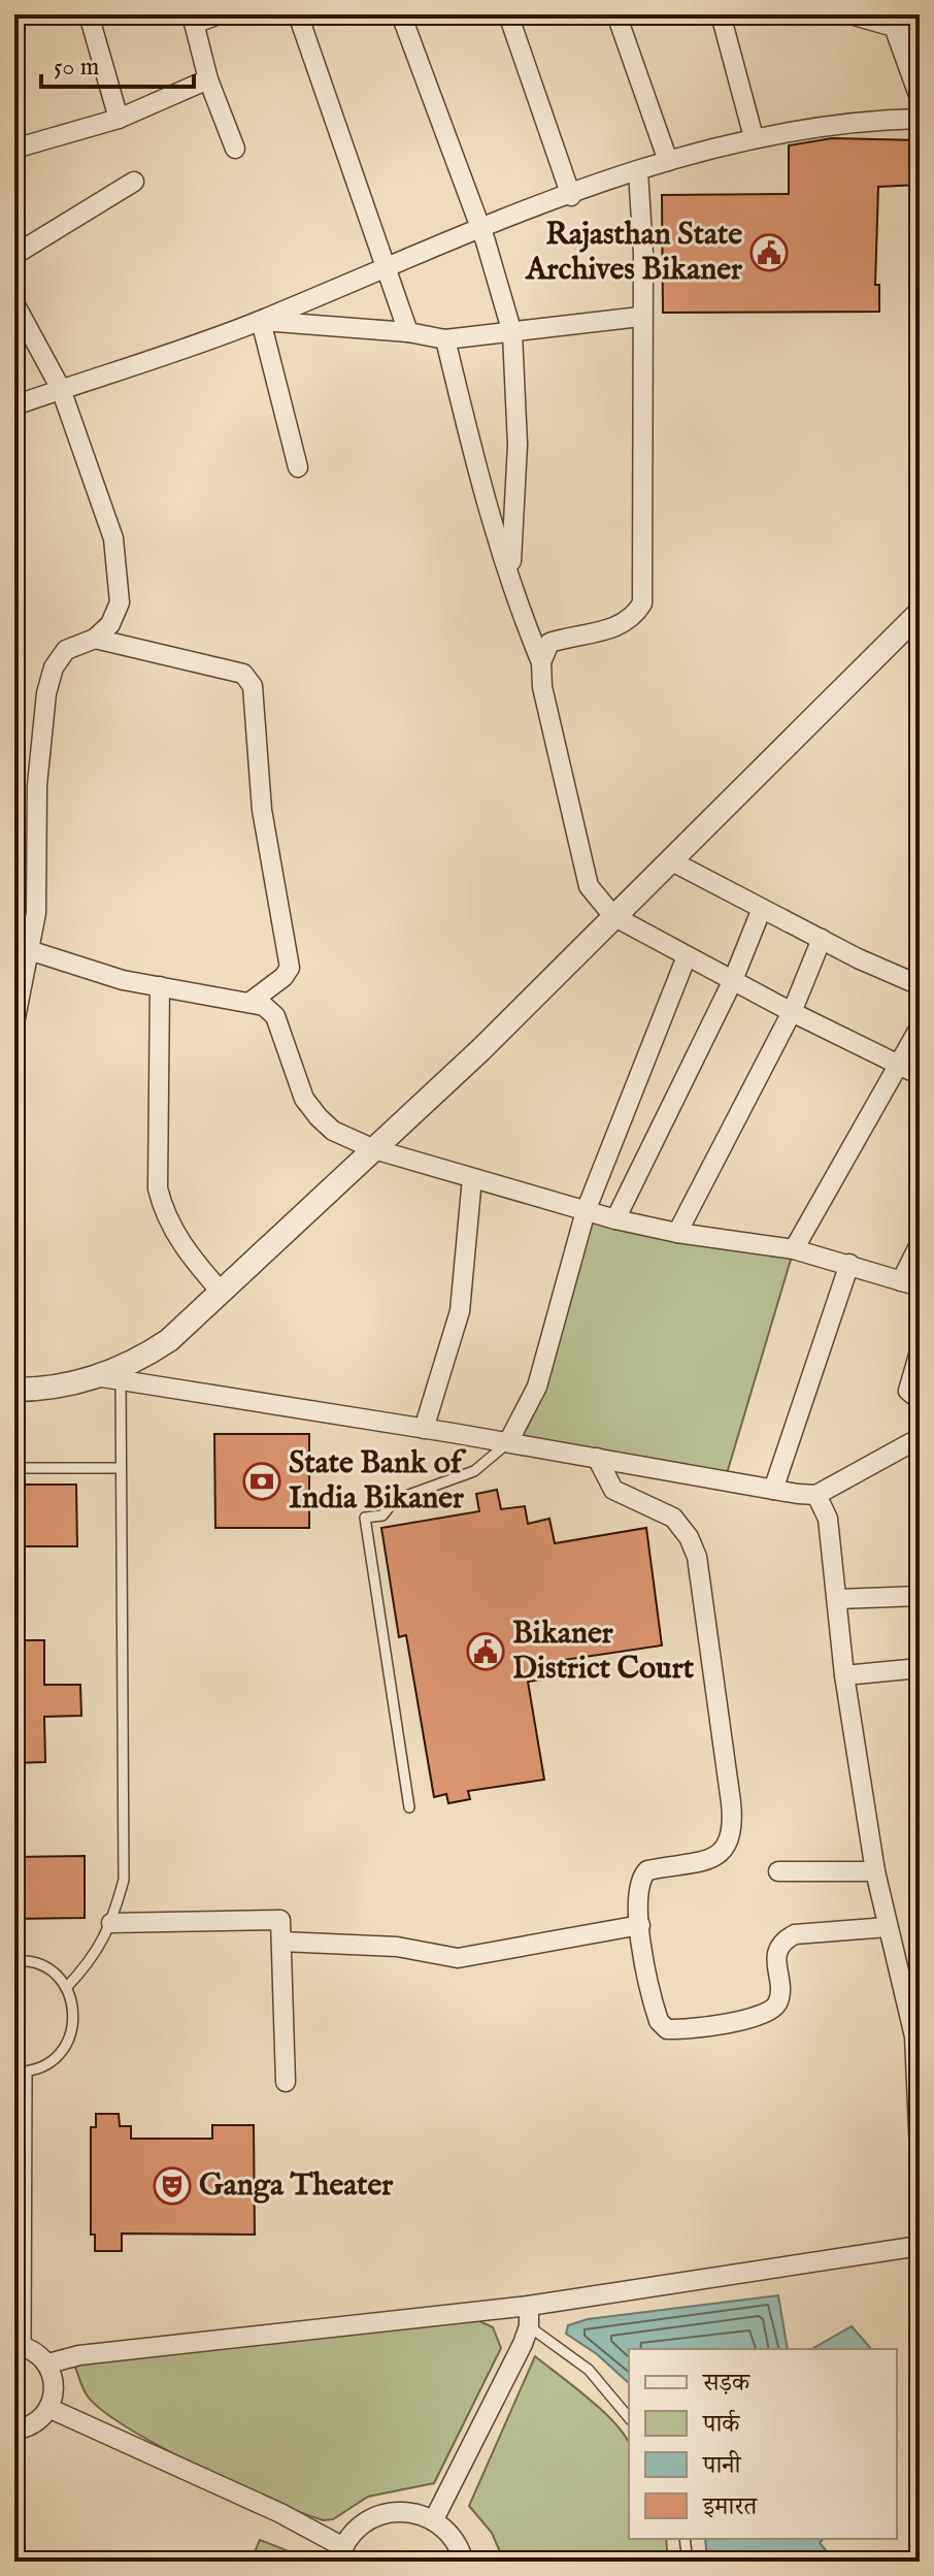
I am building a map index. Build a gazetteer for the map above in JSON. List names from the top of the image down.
{
  "places": {
    "public building": ["Rajasthan State Archives Bikaner", "Bikaner District Court"],
    "bank": ["State Bank of India Bikaner"],
    "theatre": ["Ganga Theater"]
  },
  "legend": [
    "सड़क",
    "पार्क",
    "पानी",
    "इमारत"
  ],
  "scale_bar": "50 m"
}
